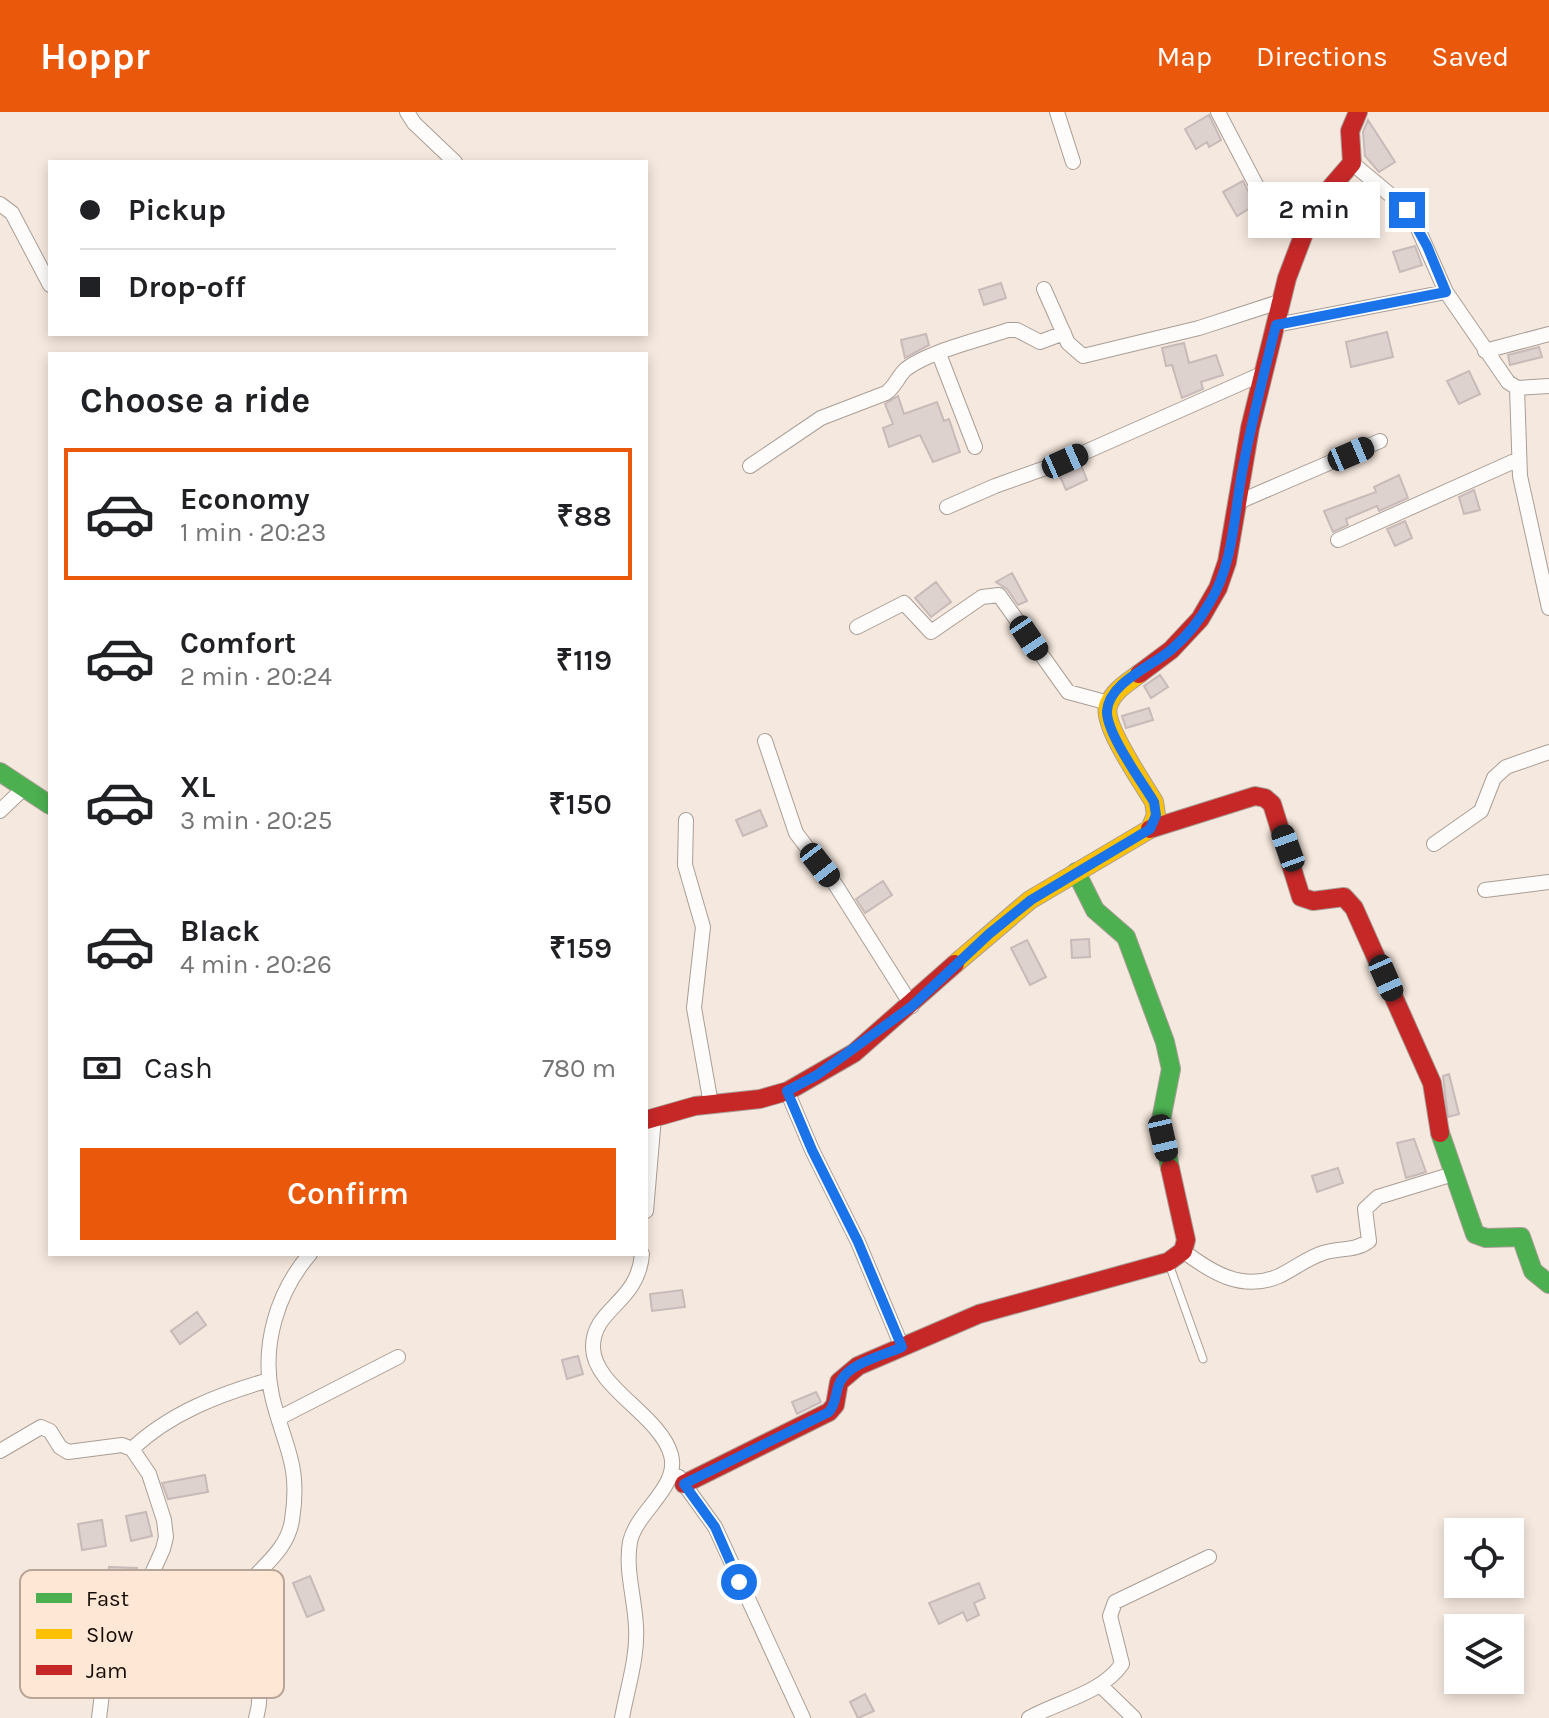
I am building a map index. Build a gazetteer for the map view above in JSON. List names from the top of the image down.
{
  "legend": ["Fast", "Slow", "Jam"],
  "page": {
    "header": "Hoppr",
    "nav": ["Map", "Directions", "Saved"],
    "banner": ["Pickup", "Drop-off"],
    "bubble": "2 min",
    "heading": "Choose a ride",
    "list": [
      {
        "name": "Economy",
        "note": "1 min · 20:23",
        "value": "₹88"
      },
      {
        "name": "Comfort",
        "note": "2 min · 20:24",
        "value": "₹119"
      },
      {
        "name": "XL",
        "note": "3 min · 20:25",
        "value": "₹150"
      },
      {
        "name": "Black",
        "note": "4 min · 20:26",
        "value": "₹159"
      }
    ],
    "pay": ["Cash", "780 m"],
    "buttons": "Confirm"
  }
}
